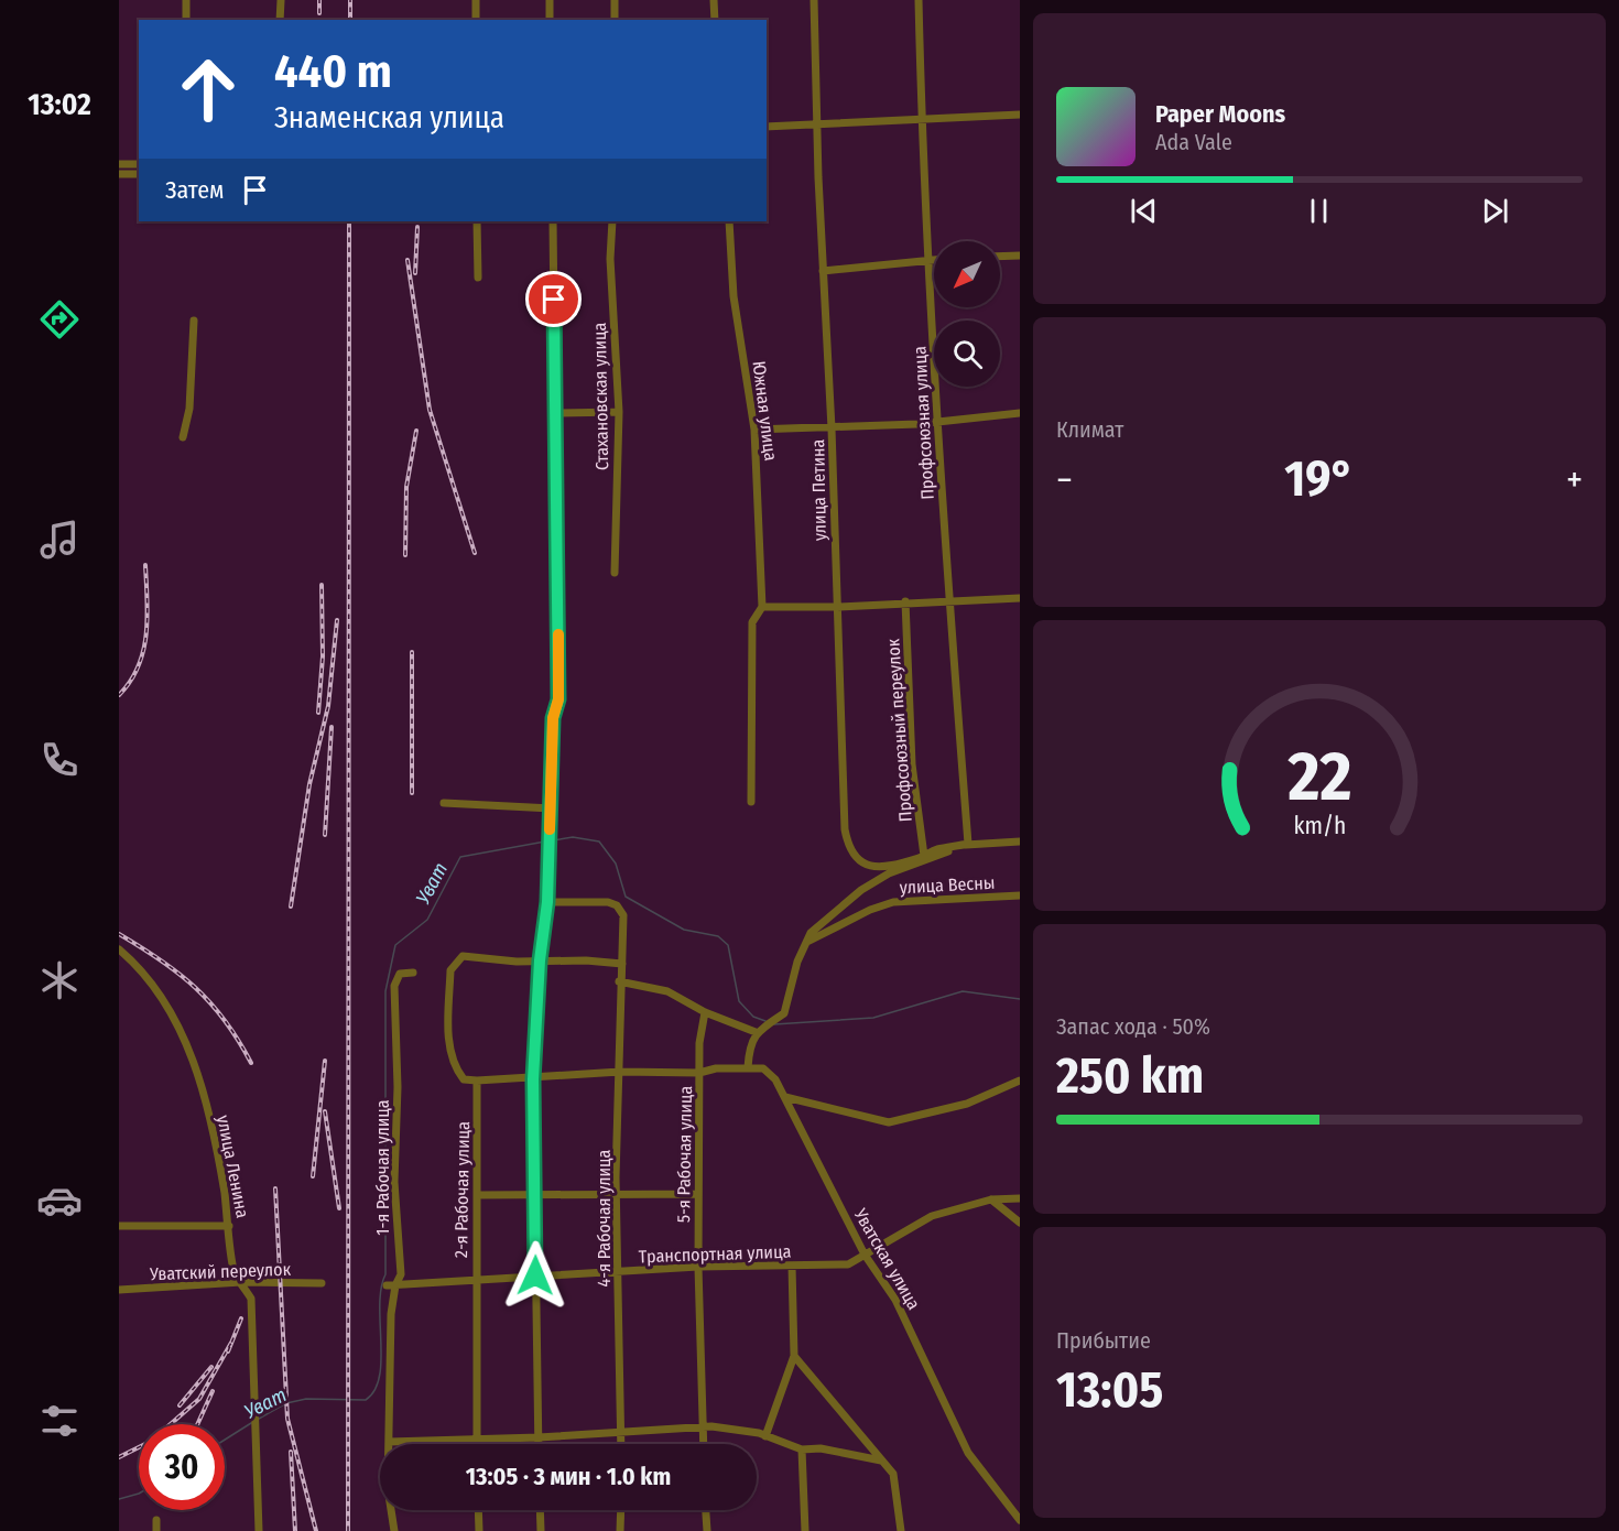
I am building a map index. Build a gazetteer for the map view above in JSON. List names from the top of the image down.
{
  "streets": {
    "street": [
      "Стахановская улица",
      "Южная улица",
      "Профсоюзная улица",
      "улица Петина",
      "Профсоюзный переулок",
      "улица Весны",
      "5-я Рабочая улица",
      "улица Ленина",
      "1-я Рабочая улица",
      "2-я Рабочая улица",
      "4-я Рабочая улица",
      "Транспортная улица",
      "Уватская улица",
      "Уватский переулок"
    ]
  },
  "crossings": [
    ["Профсоюзная улица", "улица Петина"],
    ["улица Петина", "Профсоюзный переулок"],
    ["5-я Рабочая улица", "Транспортная улица"],
    ["5-я Рабочая улица", "Уватская улица"],
    ["улица Ленина", "Уватский переулок"],
    ["1-я Рабочая улица", "Транспортная улица"],
    ["2-я Рабочая улица", "Транспортная улица"],
    ["2-я Рабочая улица", "Уватская улица"],
    ["4-я Рабочая улица", "Транспортная улица"],
    ["4-я Рабочая улица", "Уватская улица"],
    ["Транспортная улица", "Уватская улица"]
  ],
  "water": ["Уват"],
  "north": "bottom left",
  "page": {
    "tabs": "13:02",
    "turn": ["440 m", "Знаменская улица"],
    "song": ["Paper Moons", "Ada Vale"],
    "then": "Затем",
    "tile": [
      "Климат",
      ["Запас хода · 50%", "250 km"],
      ["Прибытие", "13:05"]
    ],
    "heat": ["−", "19°", "+"],
    "limit": "30",
    "trip": "13:05 · 3 мин · 1.0 km",
    "gauge": ["22", "km/h"]
  }
}
